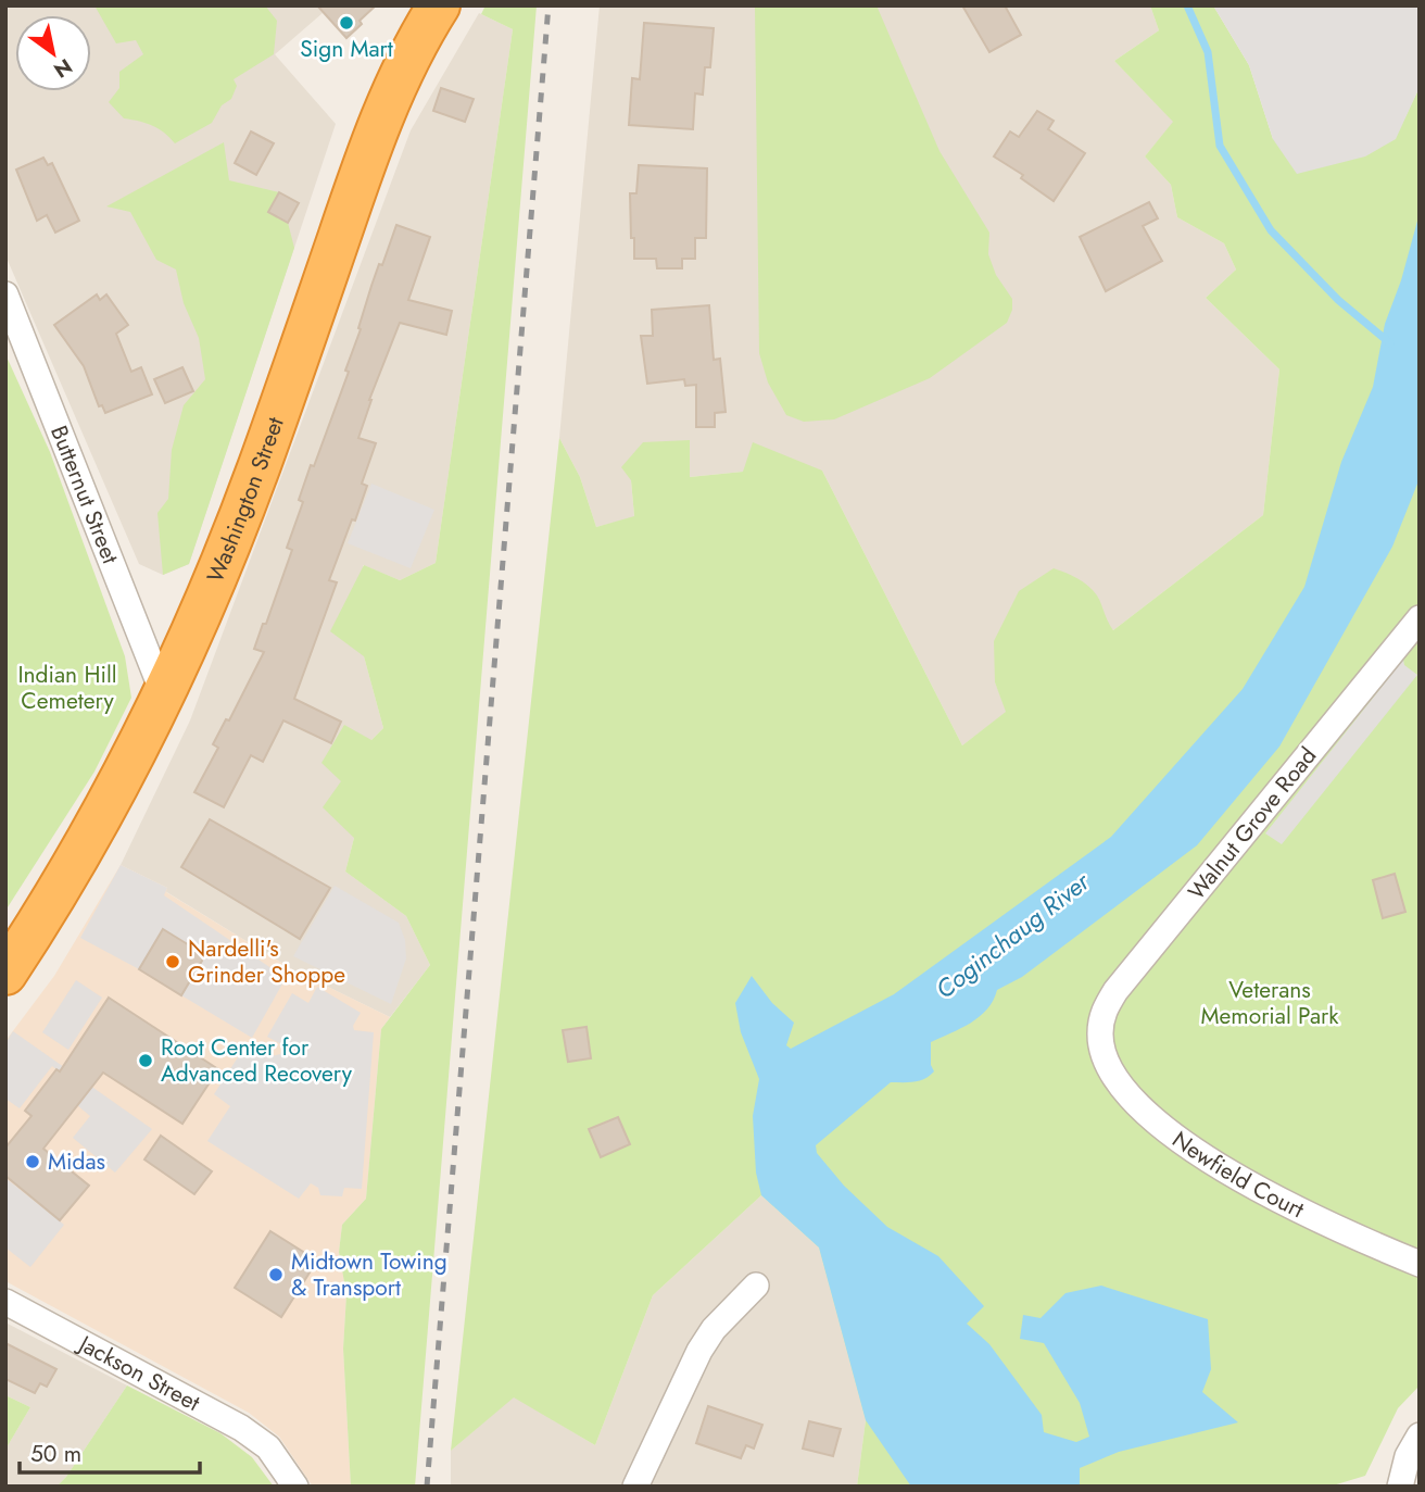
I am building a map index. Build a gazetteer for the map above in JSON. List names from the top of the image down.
{
  "streets": {
    "highway": ["Washington Street"],
    "street": [
      "Butternut Street",
      "Walnut Grove Road",
      "Newfield Court",
      "Jackson Street"
    ]
  },
  "crossings": [
    ["Butternut Street", "Washington Street"],
    ["Walnut Grove Road", "Newfield Court"]
  ],
  "water": ["Coginchaug River"],
  "parks": ["Indian Hill Cemetery", "Veterans Memorial Park"],
  "places": [
    "Sign Mart",
    "Nardelli's Grinder Shoppe",
    "Root Center for Advanced Recovery",
    "Midas",
    "Midtown Towing & Transport"
  ],
  "scale_bar": "50 m",
  "north": "bottom right"
}
